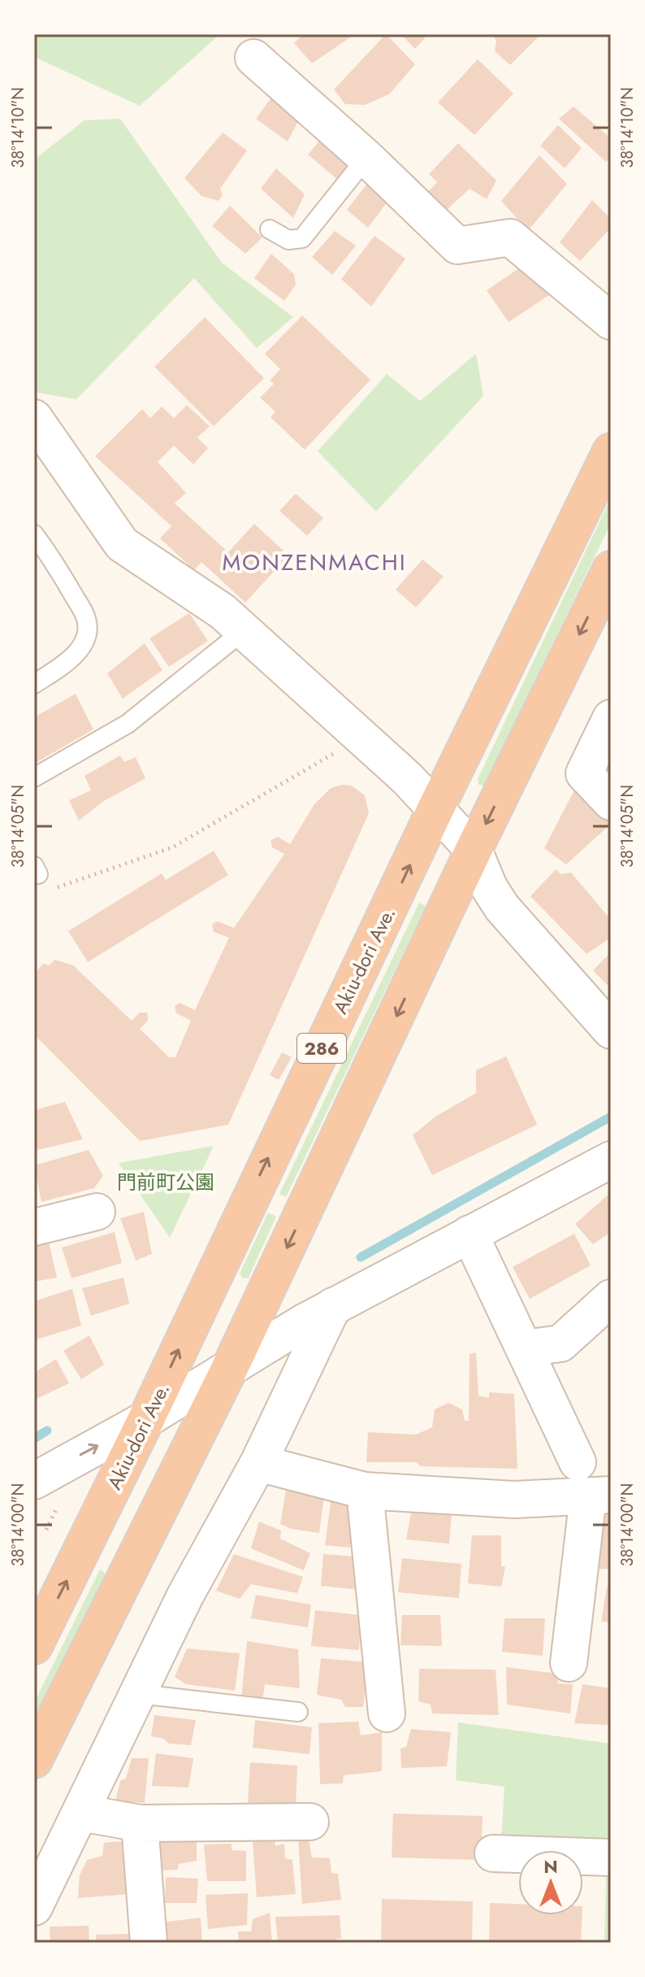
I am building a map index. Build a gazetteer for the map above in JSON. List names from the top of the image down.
{
  "streets": {
    "highway": ["Akiu-dori Ave.", "286"]
  },
  "districts": ["MONZENMACHI"],
  "parks": ["門前町公園"],
  "north": "top",
  "coordinates": ["38°14'10\"N", "38°14'05\"N", "38°14'00\"N"]
}
